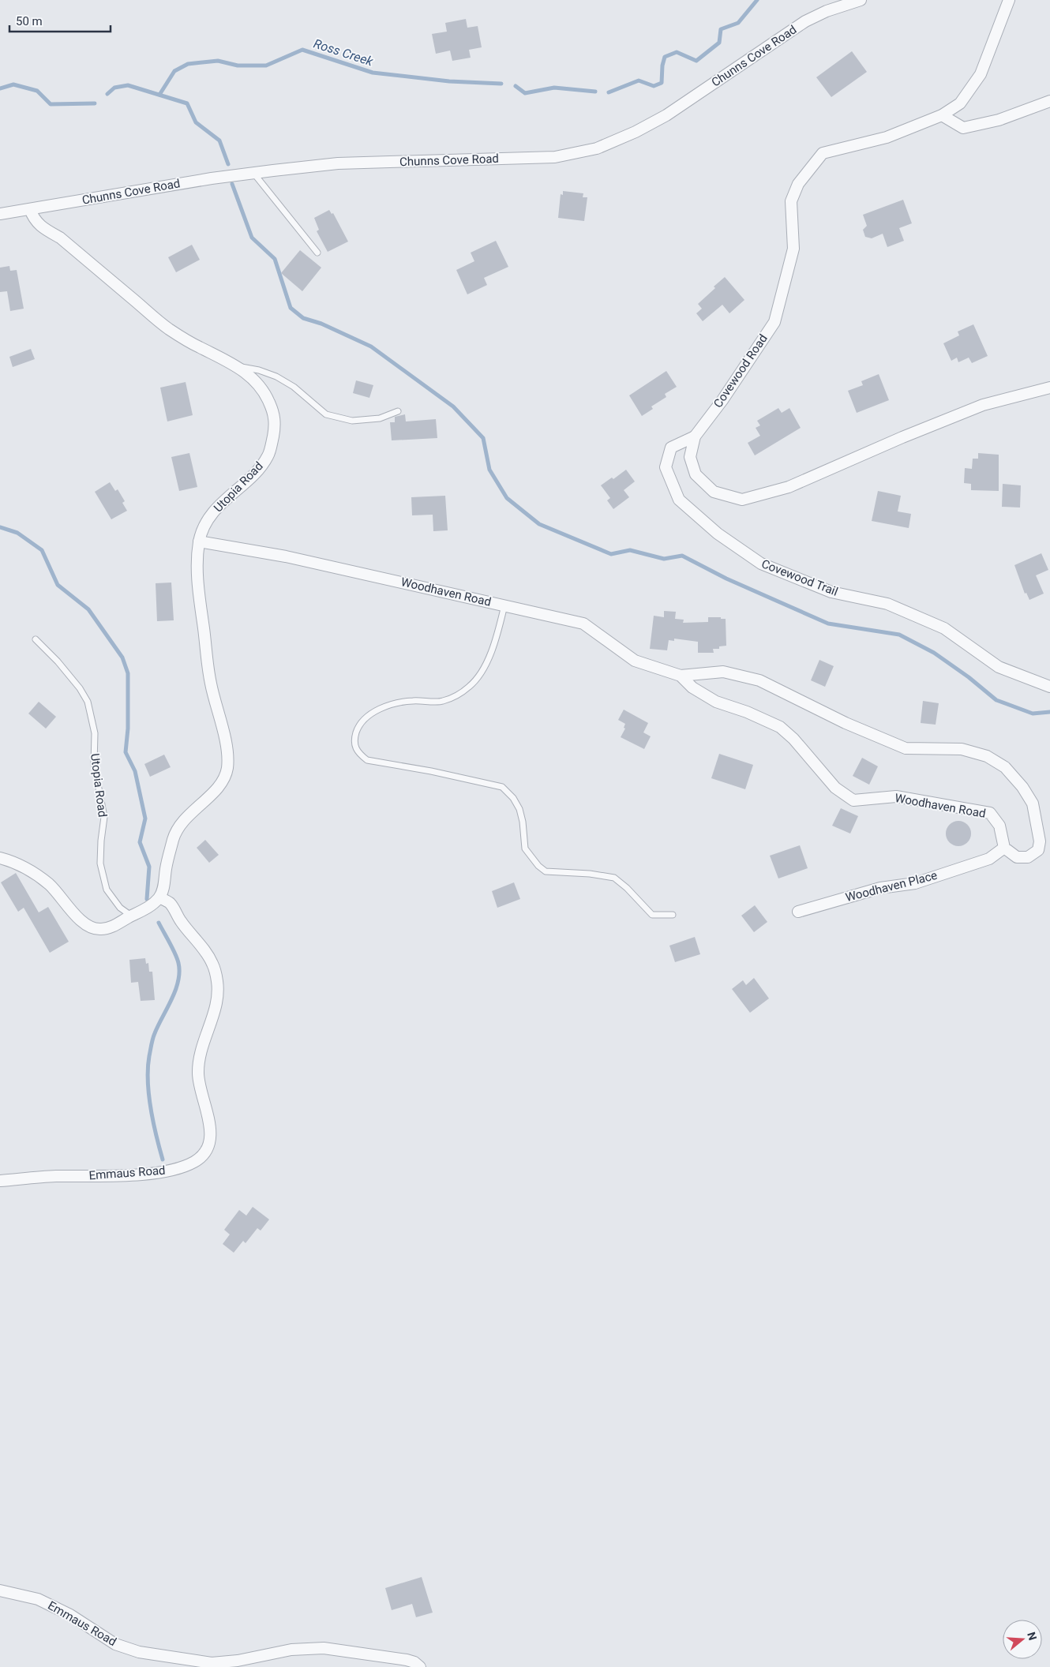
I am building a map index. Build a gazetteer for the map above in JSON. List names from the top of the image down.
{
  "streets": {
    "street": [
      "Chunns Cove Road",
      "Covewood Road",
      "Utopia Road",
      "Covewood Trail",
      "Woodhaven Road",
      "Woodhaven Place",
      "Emmaus Road"
    ]
  },
  "crossings": [
    ["Chunns Cove Road", "Utopia Road"],
    ["Covewood Road", "Covewood Trail"],
    ["Utopia Road", "Woodhaven Road"],
    ["Utopia Road", "Emmaus Road"],
    ["Woodhaven Road", "Woodhaven Place"]
  ],
  "water": ["Ross Creek"],
  "scale_bar": "50 m",
  "north": "right"
}
